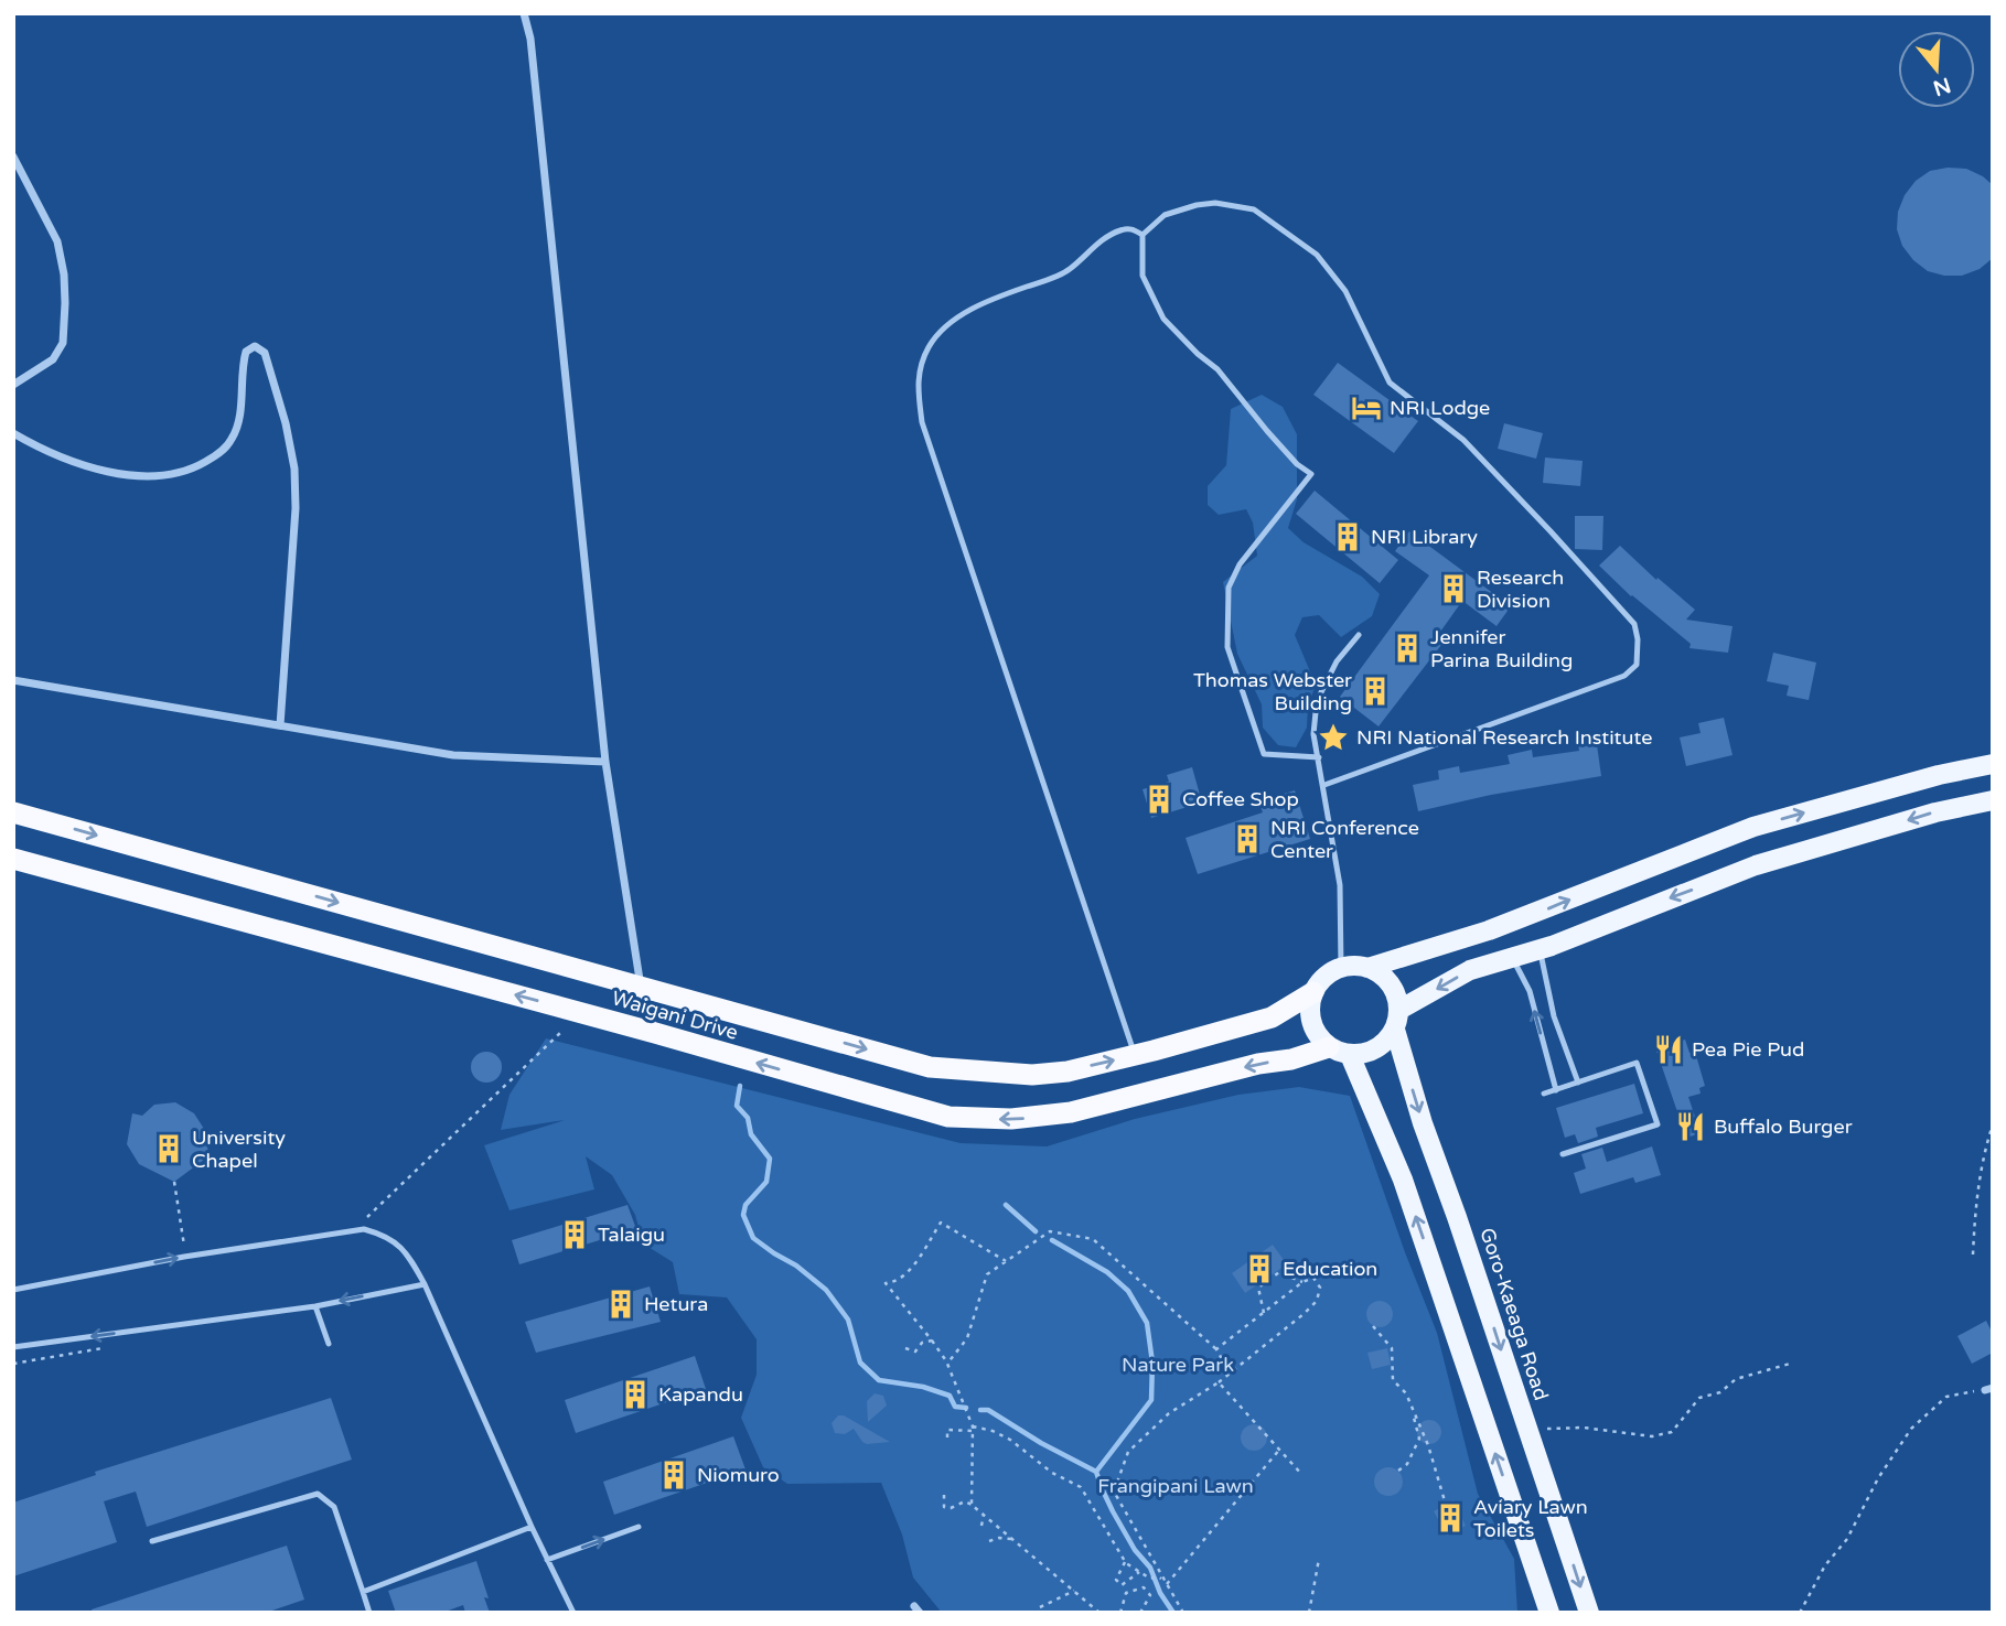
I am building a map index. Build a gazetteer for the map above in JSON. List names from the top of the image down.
{
  "streets": {
    "highway": ["Waigani Drive"],
    "main road": ["Goro-Kaeaga Road"]
  },
  "crossings": [
    ["Waigani Drive", "Goro-Kaeaga Road"]
  ],
  "parks": ["Nature Park", "Frangipani Lawn"],
  "places": {
    "hotel": ["NRI Lodge"],
    "building": [
      "NRI Library",
      "Research Division",
      "Jennifer Parina Building",
      "Thomas Webster Building",
      "Coffee Shop",
      "NRI Conference Center",
      "University Chapel",
      "Talaigu",
      "Education",
      "Hetura",
      "Kapandu",
      "Niomuro",
      "Aviary Lawn Toilets"
    ],
    "place": ["NRI National Research Institute"],
    "restaurant": ["Pea Pie Pud", "Buffalo Burger"]
  },
  "north": "bottom"
}
